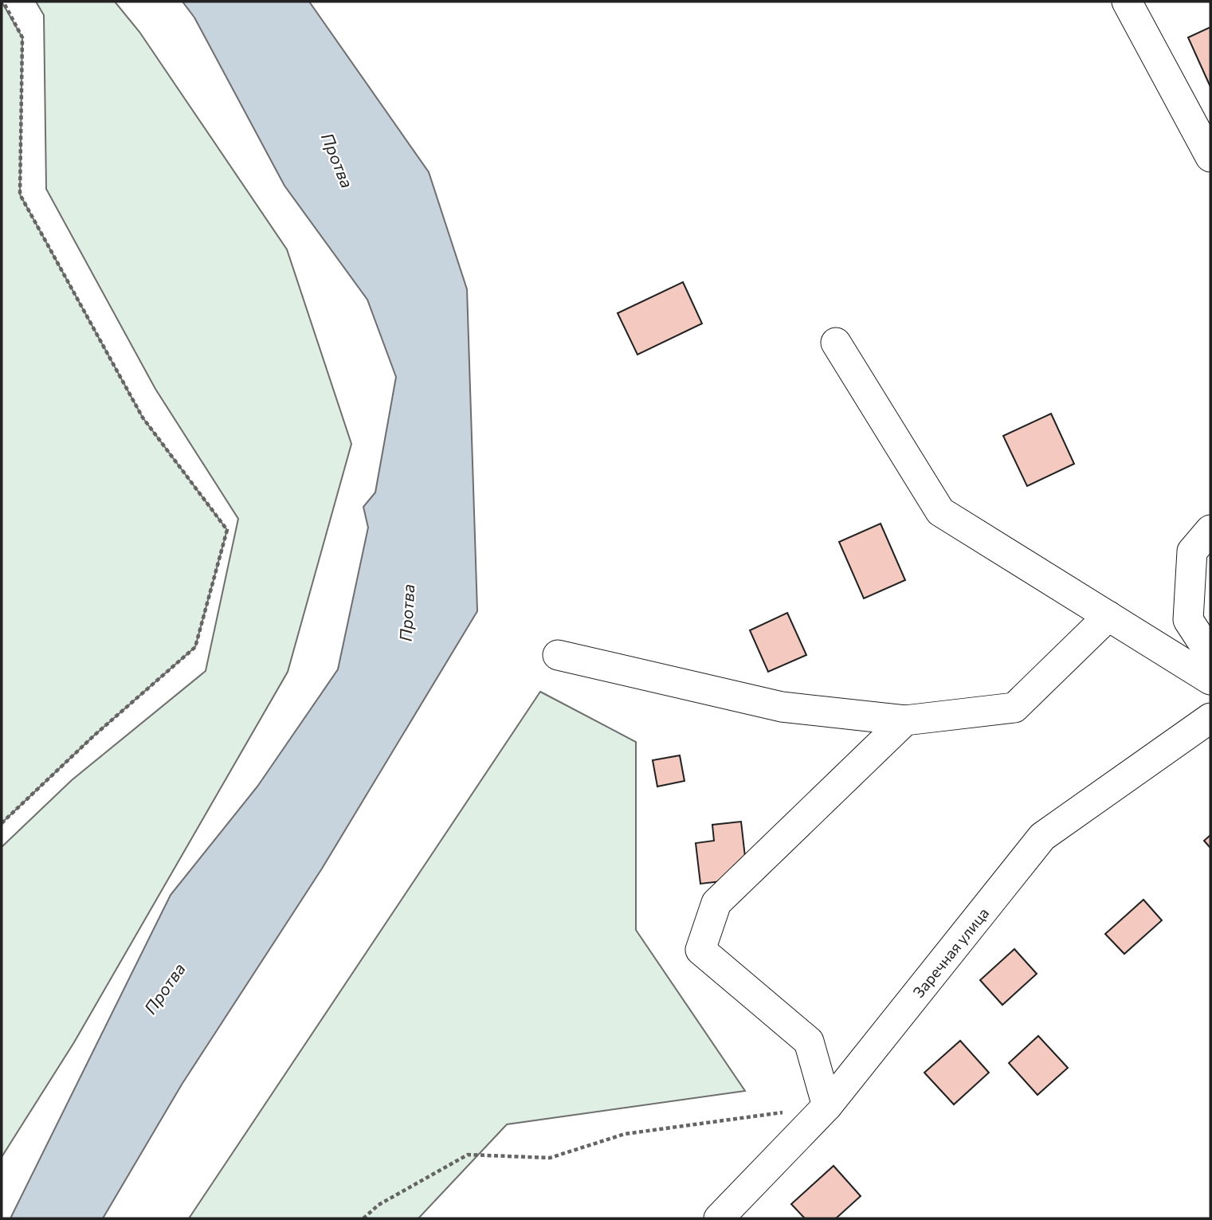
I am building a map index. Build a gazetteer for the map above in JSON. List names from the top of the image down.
{
  "streets": {
    "street": ["Заречная улица"]
  },
  "water": ["Протва"]
}
